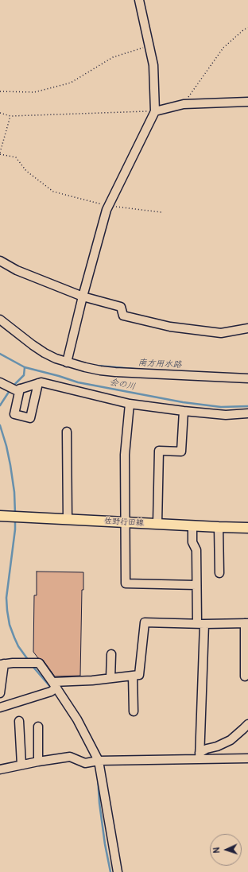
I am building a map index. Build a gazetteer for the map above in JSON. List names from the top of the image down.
{
  "streets": {
    "main road": ["佐野行田線"]
  },
  "water": ["南方用水路", "会の川"],
  "north": "left"
}
